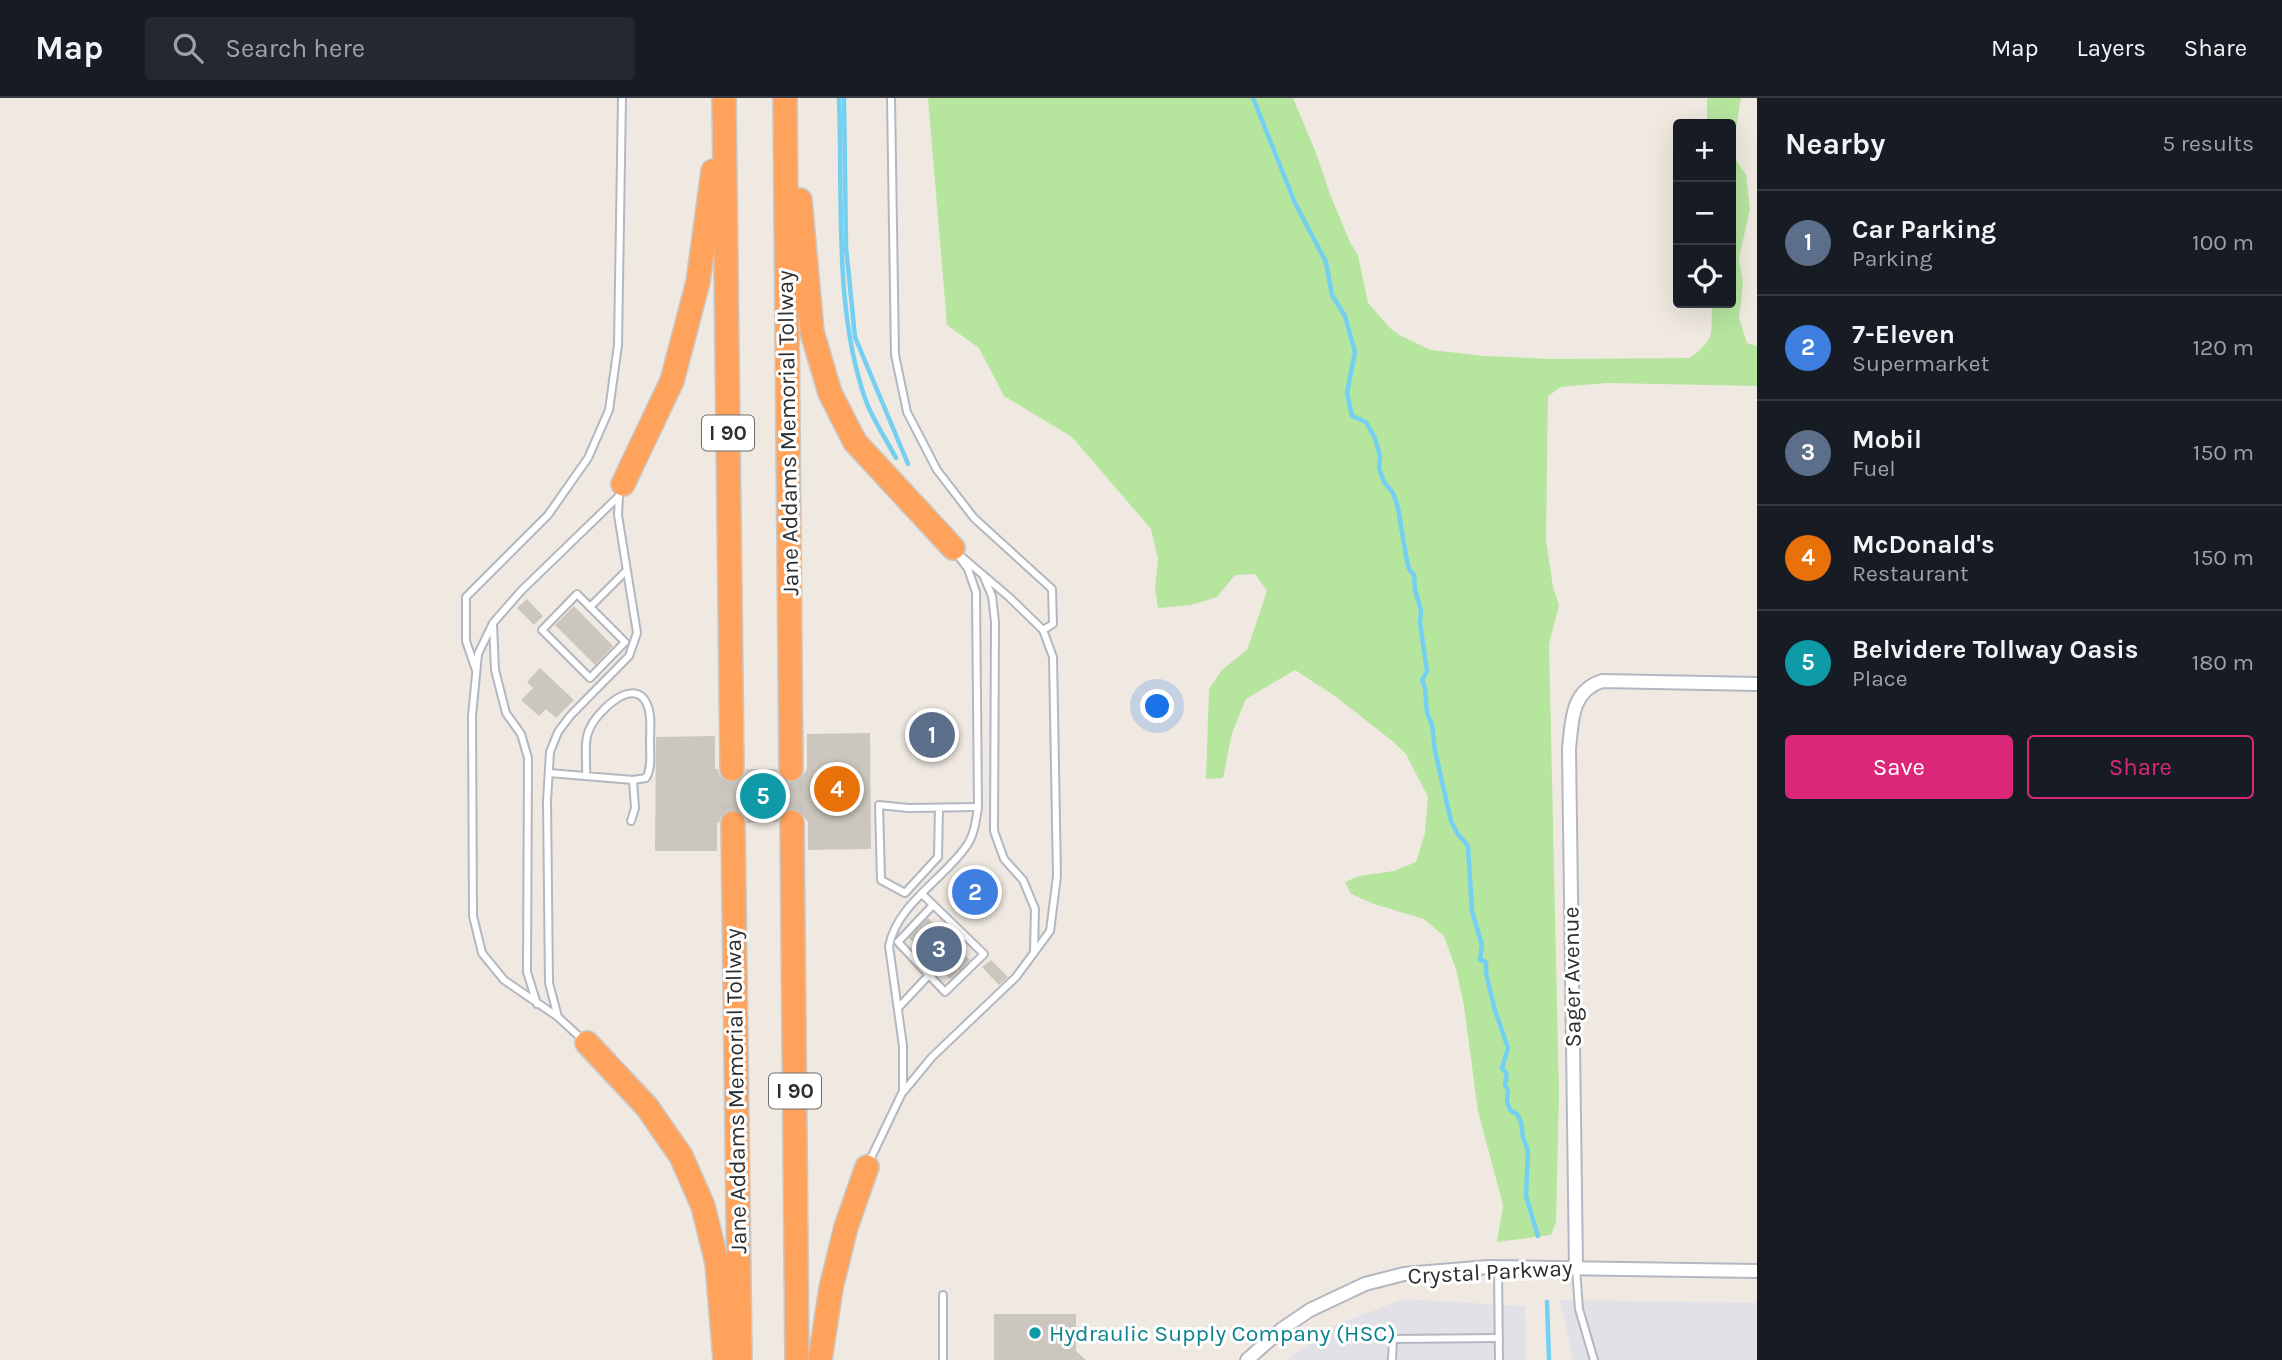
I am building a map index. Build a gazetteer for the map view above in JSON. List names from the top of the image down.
{
  "streets": {
    "highway": ["I 90", "Jane Addams Memorial Tollway"],
    "street": ["Sager Avenue", "Crystal Parkway"]
  },
  "crossings": [
    ["Sager Avenue", "Crystal Parkway"]
  ],
  "places": ["Hydraulic Supply Company (HSC)"],
  "page": {
    "header": "Map",
    "search": "Search here",
    "nav": ["Map", "Layers", "Share"],
    "heading": ["Nearby", "5 results"],
    "map_buttons": ["+", "−"],
    "list": [
      {
        "mark": "1",
        "name": "Car Parking",
        "note": "Parking",
        "value": "100 m"
      },
      {
        "mark": "2",
        "name": "7-Eleven",
        "note": "Supermarket",
        "value": "120 m"
      },
      {
        "mark": "3",
        "name": "Mobil",
        "note": "Fuel",
        "value": "150 m"
      },
      {
        "mark": "4",
        "name": "McDonald's",
        "note": "Restaurant",
        "value": "150 m"
      },
      {
        "mark": "5",
        "name": "Belvidere Tollway Oasis",
        "note": "Place",
        "value": "180 m"
      }
    ],
    "pins": [
      "1",
      "4",
      "5",
      "2",
      "3"
    ],
    "buttons": ["Save", "Share"]
  }
}
